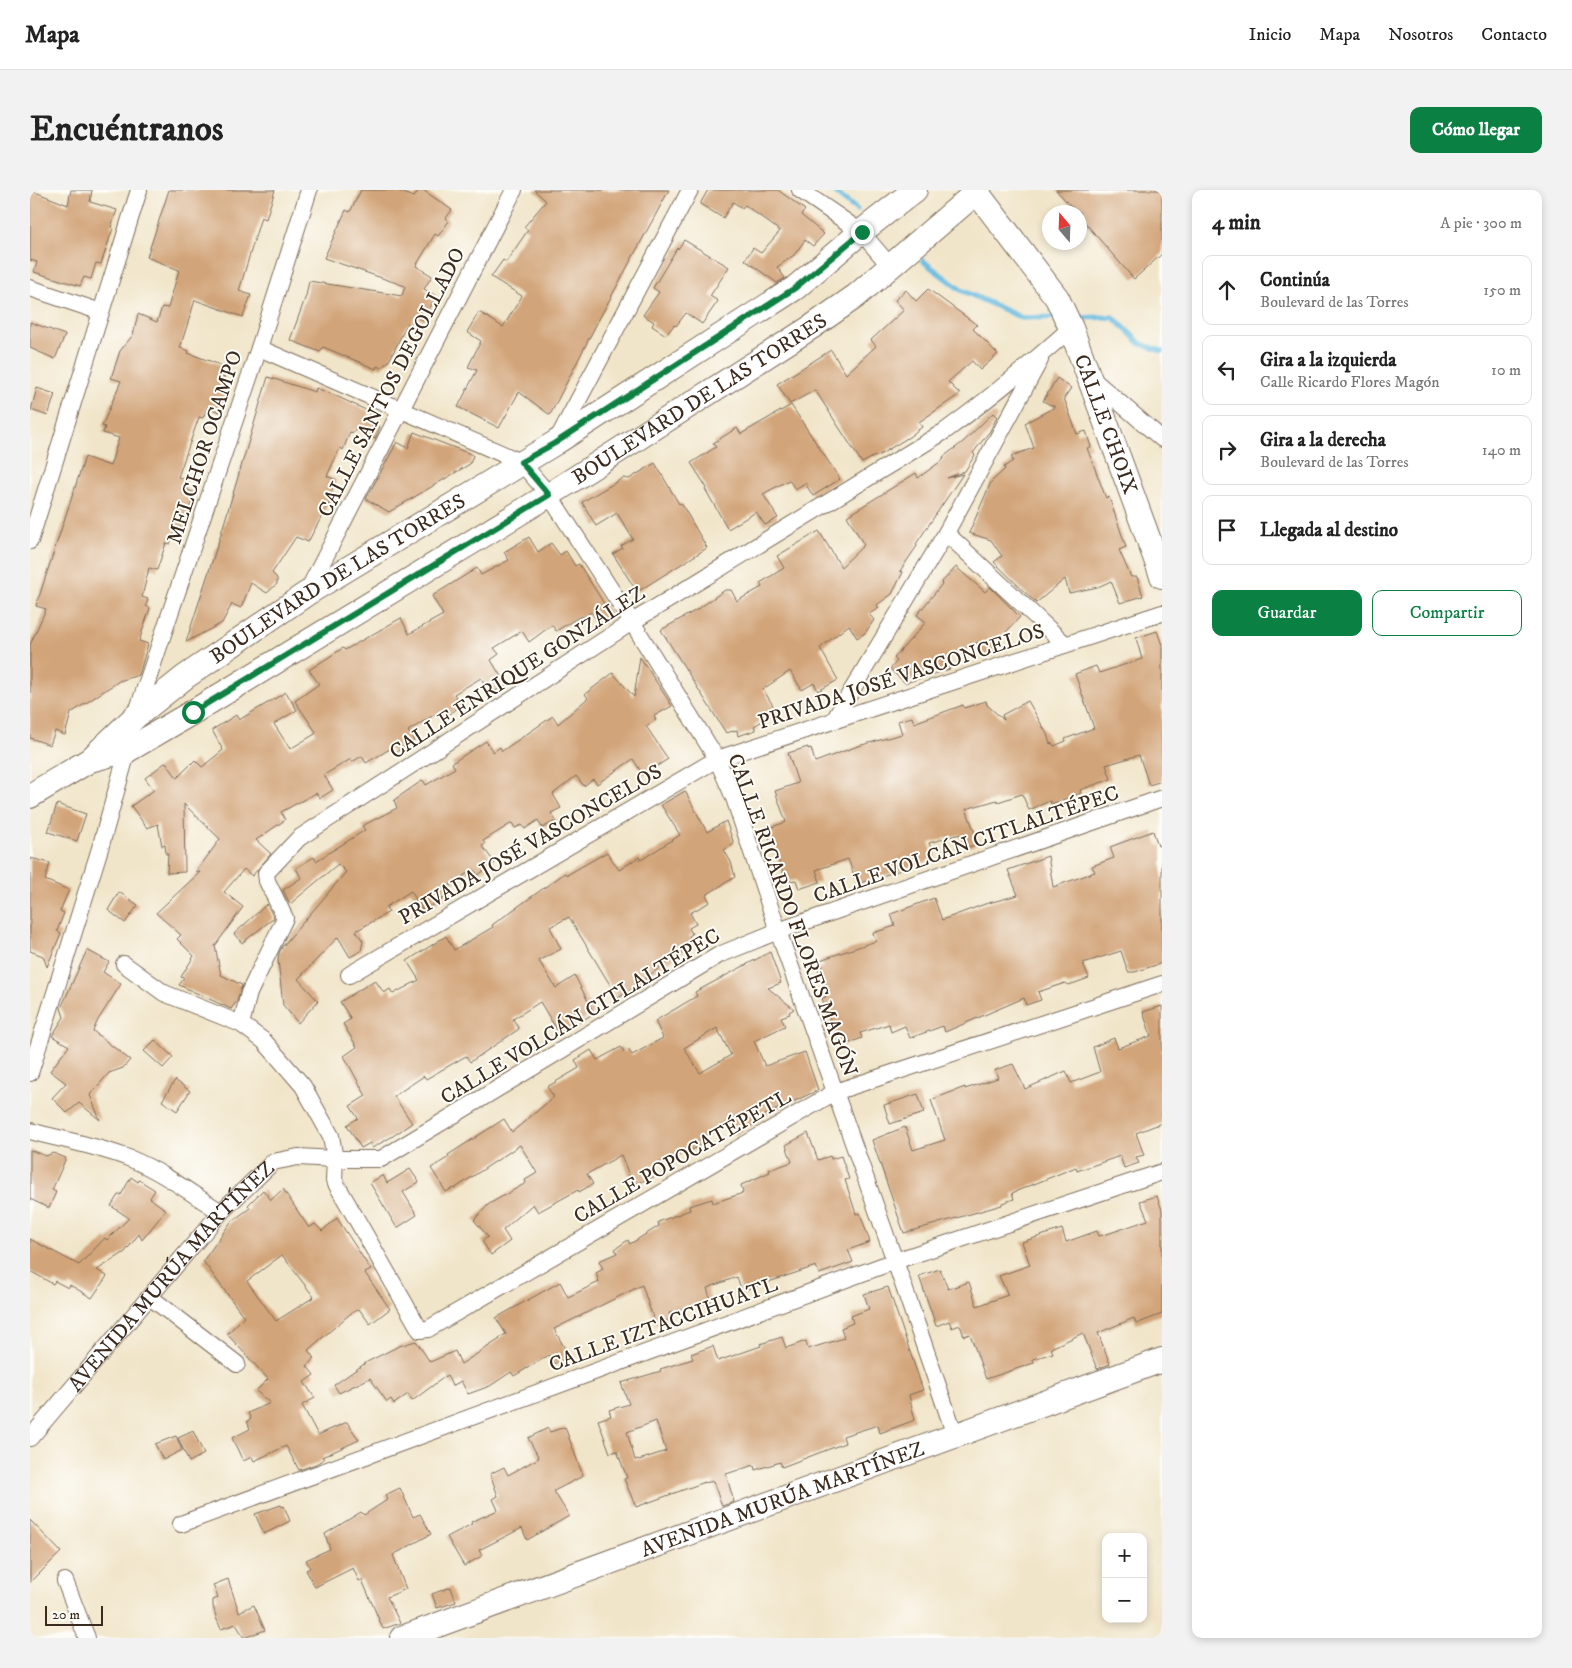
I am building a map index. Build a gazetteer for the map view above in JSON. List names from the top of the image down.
{
  "streets": {
    "street": [
      "CALLE SANTOS DEGOLLADO",
      "BOULEVARD DE LAS TORRES",
      "CALLE CHOIX",
      "MELCHOR OCAMPO",
      "CALLE ENRIQUE GONZÁLEZ",
      "PRIVADA JOSÉ VASCONCELOS",
      "CALLE VOLCÁN CITLALTÉPEC",
      "CALLE RICARDO FLORES MAGÓN",
      "CALLE POPOCATÉPETL",
      "AVENIDA MURÚA MARTÍNEZ",
      "CALLE IZTACCIHUATL"
    ]
  },
  "crossings": [
    ["CALLE SANTOS DEGOLLADO", "BOULEVARD DE LAS TORRES"],
    ["CALLE SANTOS DEGOLLADO", "CALLE RICARDO FLORES MAGÓN"],
    ["BOULEVARD DE LAS TORRES", "CALLE CHOIX"],
    ["BOULEVARD DE LAS TORRES", "MELCHOR OCAMPO"],
    ["BOULEVARD DE LAS TORRES", "CALLE RICARDO FLORES MAGÓN"],
    ["CALLE CHOIX", "CALLE ENRIQUE GONZÁLEZ"],
    ["MELCHOR OCAMPO", "CALLE RICARDO FLORES MAGÓN"],
    ["CALLE ENRIQUE GONZÁLEZ", "CALLE RICARDO FLORES MAGÓN"],
    ["PRIVADA JOSÉ VASCONCELOS", "CALLE RICARDO FLORES MAGÓN"],
    ["CALLE VOLCÁN CITLALTÉPEC", "CALLE RICARDO FLORES MAGÓN"],
    ["CALLE VOLCÁN CITLALTÉPEC", "CALLE POPOCATÉPETL"],
    ["CALLE VOLCÁN CITLALTÉPEC", "AVENIDA MURÚA MARTÍNEZ"],
    ["CALLE RICARDO FLORES MAGÓN", "CALLE POPOCATÉPETL"],
    ["CALLE RICARDO FLORES MAGÓN", "AVENIDA MURÚA MARTÍNEZ"],
    ["CALLE RICARDO FLORES MAGÓN", "CALLE IZTACCIHUATL"],
    ["CALLE POPOCATÉPETL", "AVENIDA MURÚA MARTÍNEZ"]
  ],
  "scale_bar": "20 m",
  "north": "top",
  "page": {
    "header": "Mapa",
    "nav": [
      "Inicio",
      "Mapa",
      "Nosotros",
      "Contacto"
    ],
    "buttons": [
      "Cómo llegar",
      ["Guardar", "Compartir"]
    ],
    "title": "Encuéntranos",
    "heading": ["4 min", "A pie · 300 m"],
    "list": [
      ["Continúa", "Boulevard de las Torres", "150 m"],
      ["Gira a la izquierda", "Calle Ricardo Flores Magón", "10 m"],
      ["Gira a la derecha", "Boulevard de las Torres", "140 m"],
      "Llegada al destino"
    ],
    "map_buttons": ["+", "−"],
    "scale": "20 m"
  }
}
